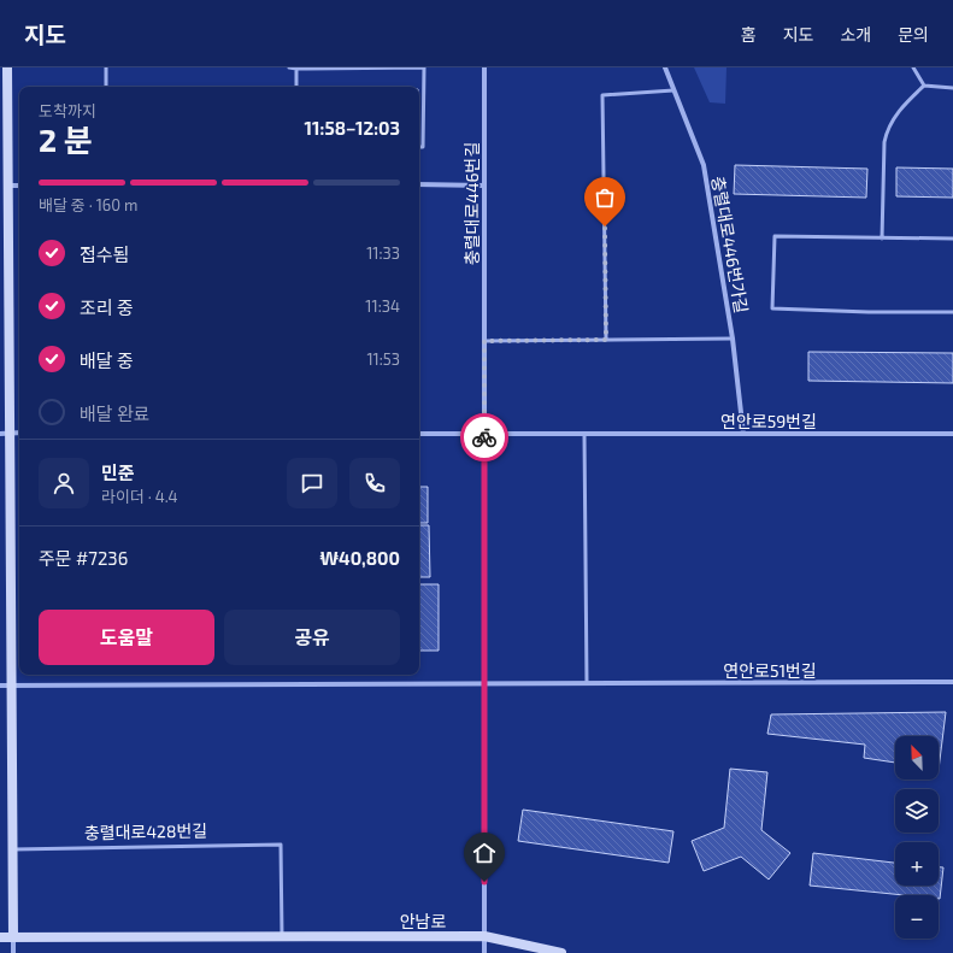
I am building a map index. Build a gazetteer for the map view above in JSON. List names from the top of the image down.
{
  "streets": {
    "street": [
      "충렬대로446번길",
      "충렬대로446번가길",
      "연안로59번길",
      "연안로51번길",
      "안남로"
    ],
    "lane": ["충렬대로428번길"]
  },
  "crossings": [
    ["충렬대로446번길", "연안로59번길"],
    ["충렬대로446번길", "연안로51번길"],
    ["충렬대로446번길", "안남로"],
    ["충렬대로446번가길", "연안로59번길"],
    ["충렬대로428번길", "안남로"]
  ],
  "north": "top left",
  "page": {
    "header": "지도",
    "nav": [
      "홈",
      "지도",
      "소개",
      "문의"
    ],
    "heading": ["2 분", "도착까지", "11:58–12:03"],
    "panel": [
      "민준",
      "라이더 · 4.4",
      "주문 #7236",
      "₩40,800"
    ],
    "bar": "배달 중 · 160 m",
    "list": [
      ["접수됨", "11:33"],
      ["조리 중", "11:34"],
      ["배달 중", "11:53"],
      "배달 완료"
    ],
    "buttons": ["도움말", "공유"],
    "map_buttons": ["+", "−"]
  }
}
